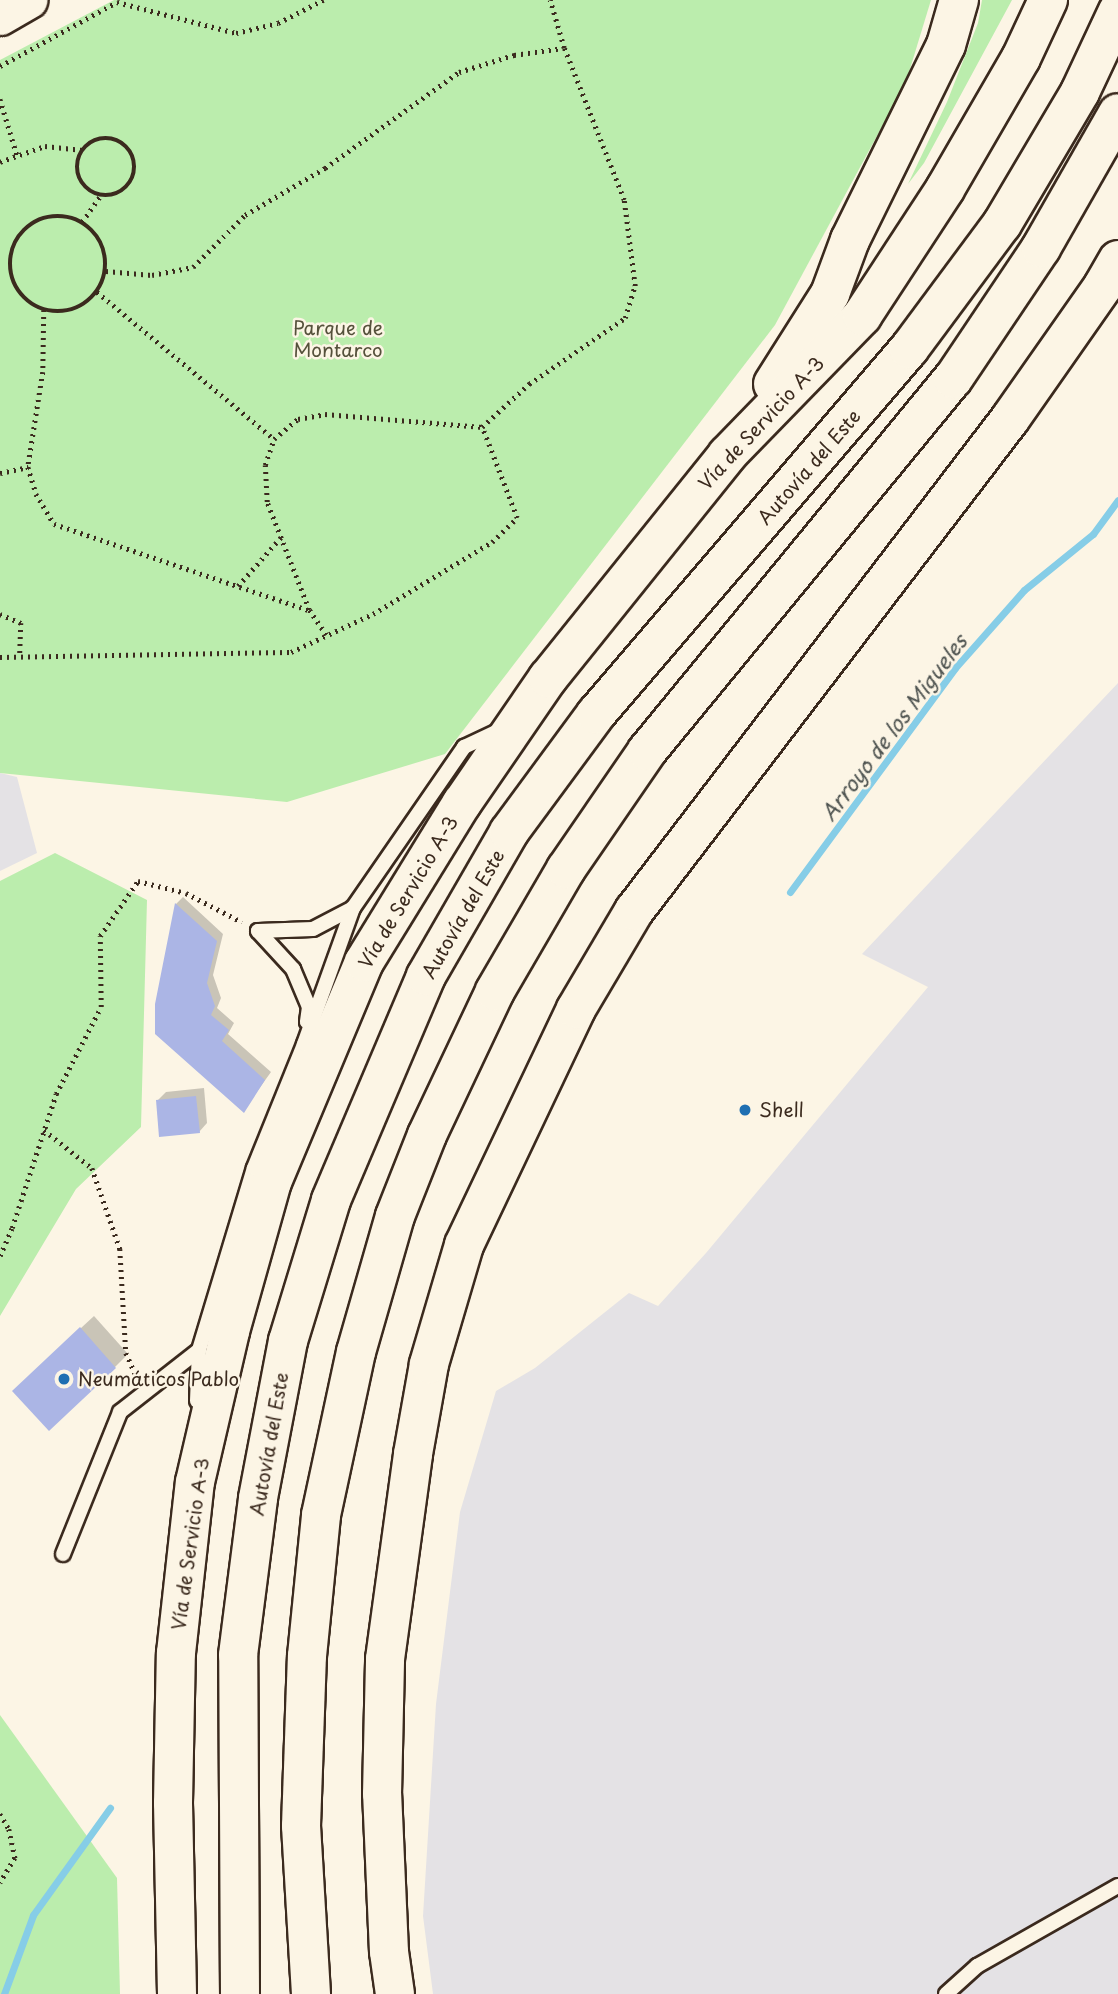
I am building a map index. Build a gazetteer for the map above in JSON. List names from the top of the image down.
{
  "streets": {
    "main road": ["Vía de Servicio A-3", "Autovía del Este"]
  },
  "water": ["Arroyo de los Migueles"],
  "parks": ["Parque de Montarco"],
  "places": ["Shell", "Neumáticos Pablo"]
}
